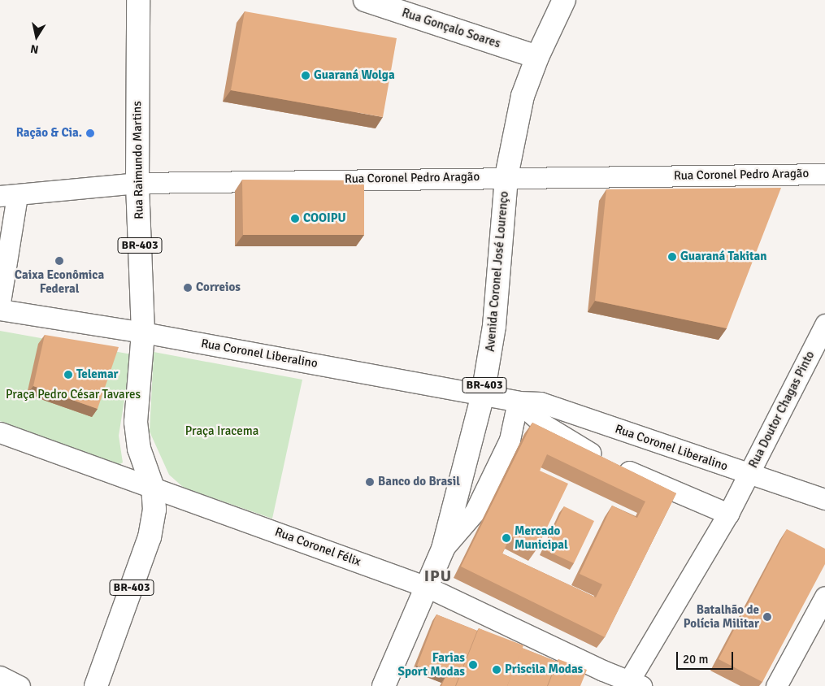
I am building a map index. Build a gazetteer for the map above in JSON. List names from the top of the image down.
{
  "streets": {
    "main road": [
      "Rua Gonçalo Soares",
      "Rua Raimundo Martins",
      "BR-403",
      "Avenida Coronel José Lourenço"
    ],
    "street": [
      "Rua Coronel Pedro Aragão",
      "Rua Coronel Liberalino",
      "Rua Doutor Chagas Pinto",
      "Rua Coronel Félix"
    ]
  },
  "crossings": [
    ["Rua Gonçalo Soares", "Avenida Coronel José Lourenço"],
    ["Rua Raimundo Martins", "Rua Coronel Pedro Aragão"],
    ["Rua Raimundo Martins", "BR-403"],
    ["Rua Raimundo Martins", "Rua Coronel Liberalino"],
    ["Rua Raimundo Martins", "Rua Coronel Félix"],
    ["Rua Coronel Pedro Aragão", "Avenida Coronel José Lourenço"],
    ["BR-403", "Avenida Coronel José Lourenço"],
    ["BR-403", "Rua Coronel Félix"],
    ["Avenida Coronel José Lourenço", "Rua Coronel Liberalino"],
    ["Avenida Coronel José Lourenço", "Rua Coronel Félix"],
    ["Rua Coronel Liberalino", "Rua Doutor Chagas Pinto"],
    ["Rua Doutor Chagas Pinto", "Rua Coronel Félix"]
  ],
  "districts": ["IPU"],
  "parks": ["Praça Pedro César Tavares", "Praça Iracema"],
  "places": [
    "Guaraná Wolga",
    "Ração & Cia.",
    "COOIPU",
    "Guaraná Takitan",
    "Caixa Econômica Federal",
    "Correios",
    "Telemar",
    "Banco do Brasil",
    "Mercado Municipal",
    "Batalhão de Polícia Militar",
    "Farias Sport Modas",
    "Priscila Modas"
  ],
  "scale_bar": "20 m",
  "north": "bottom"
}
